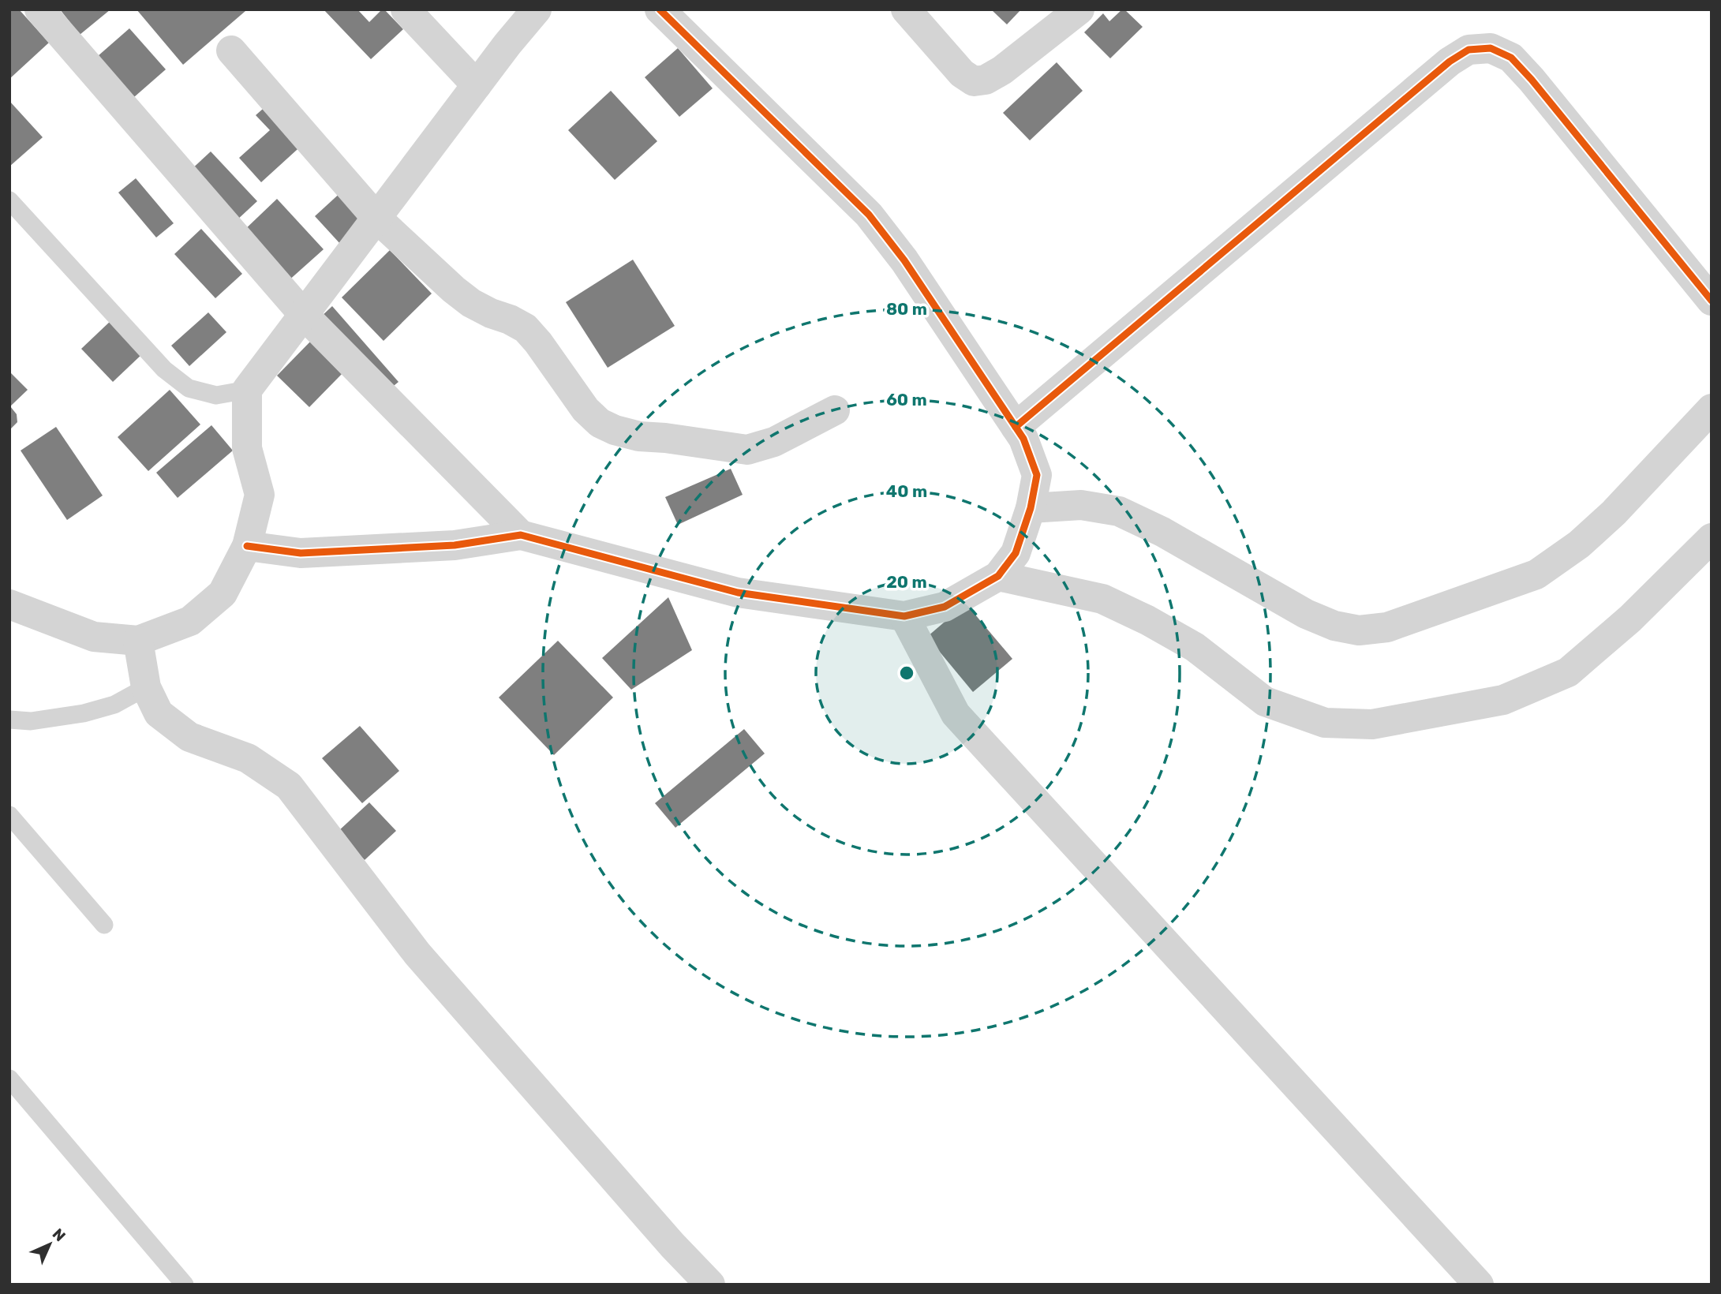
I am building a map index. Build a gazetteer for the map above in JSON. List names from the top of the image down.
{
  "north": "top right",
  "rings": [
    "80 m",
    "60 m",
    "40 m",
    "20 m"
  ]
}
